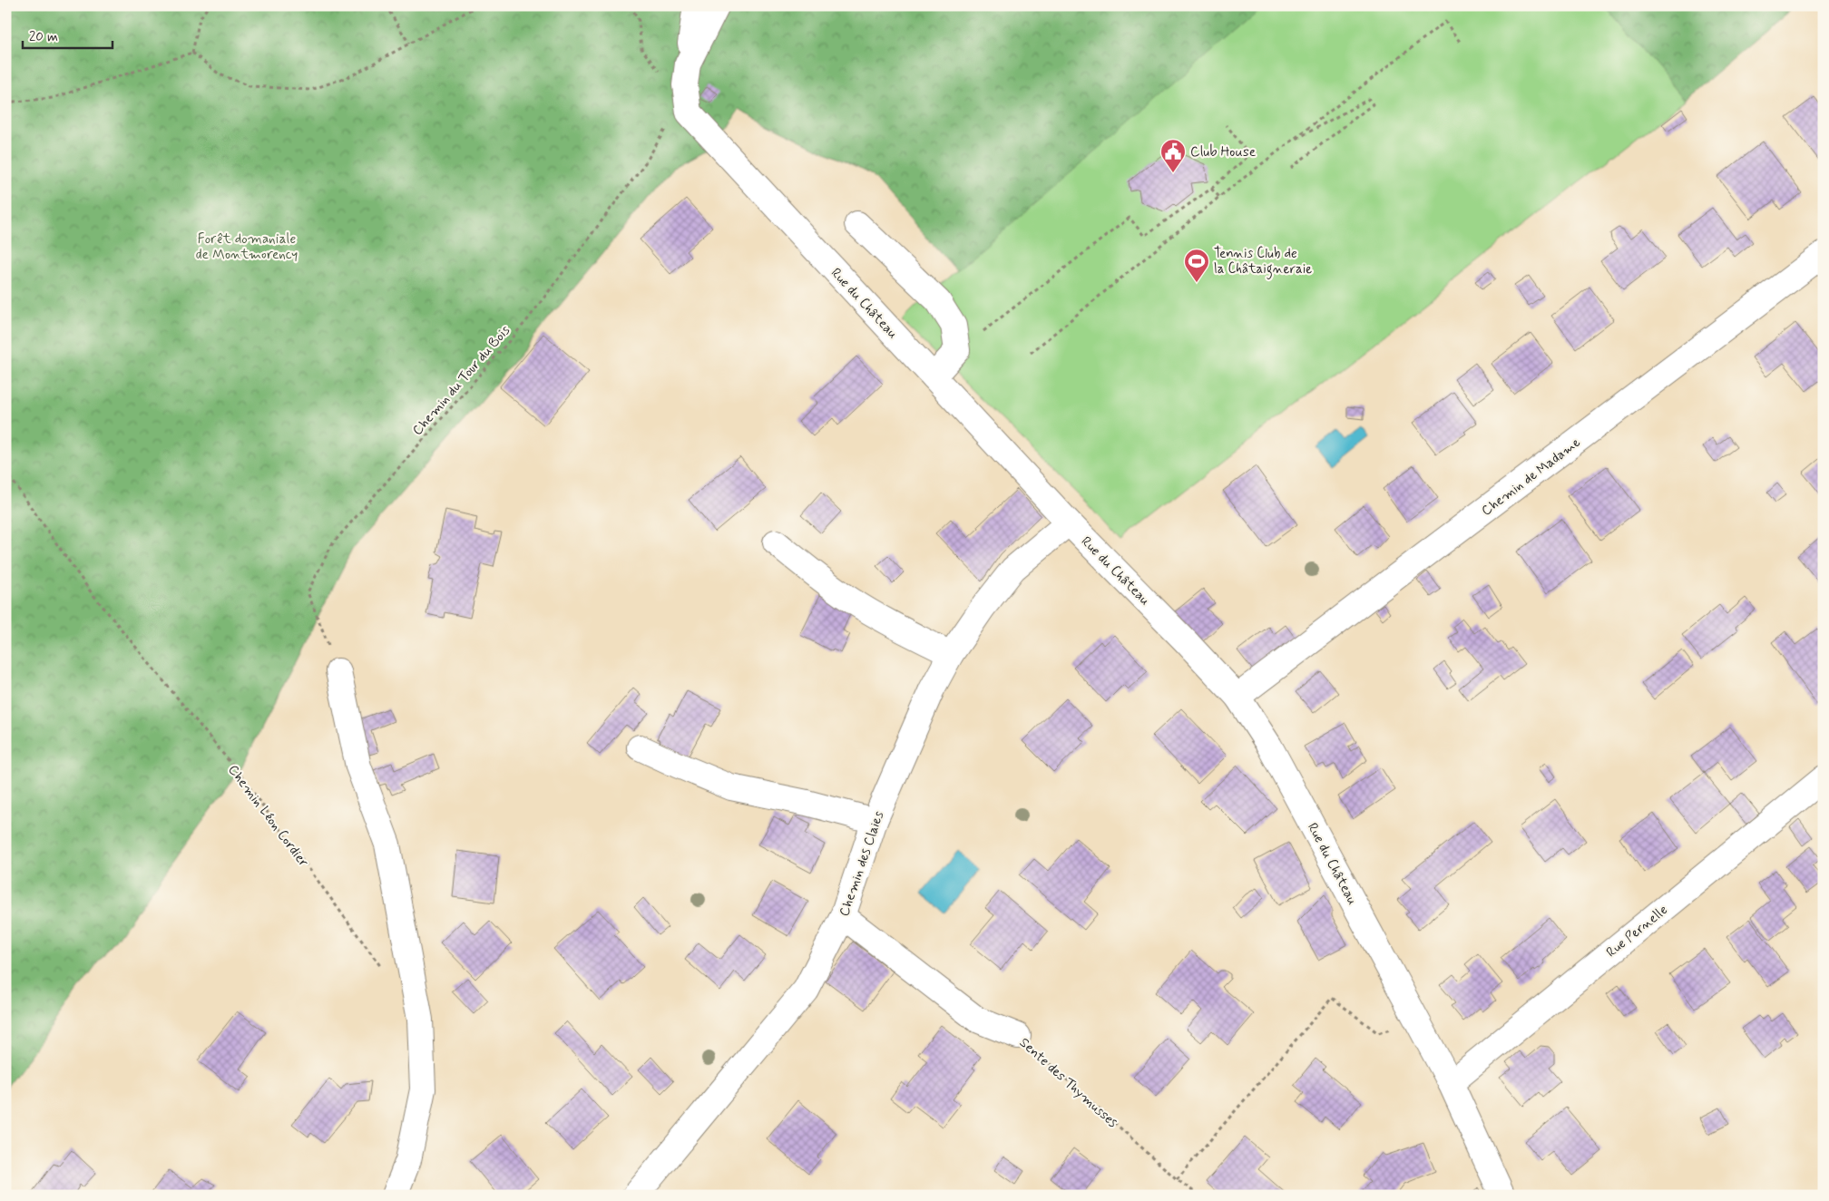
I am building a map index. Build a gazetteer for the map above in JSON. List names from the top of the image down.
{
  "streets": {
    "street": [
      "Rue du Château",
      "Chemin de Madame",
      "Chemin des Claies",
      "Rue Pernelle",
      "Sente des Thymusses"
    ],
    "path": ["Chemin du Tour du Bois", "Chemin Léon Cordier"]
  },
  "crossings": [
    ["Rue du Château", "Chemin de Madame"],
    ["Rue du Château", "Chemin des Claies"],
    ["Rue du Château", "Rue Pernelle"],
    ["Chemin des Claies", "Sente des Thymusses"]
  ],
  "parks": ["Forêt domaniale de Montmorency"],
  "places": {
    "public building": ["Club House"],
    "sports": ["Tennis Club de la Châtaigneraie"]
  },
  "scale_bar": "20 m"
}
